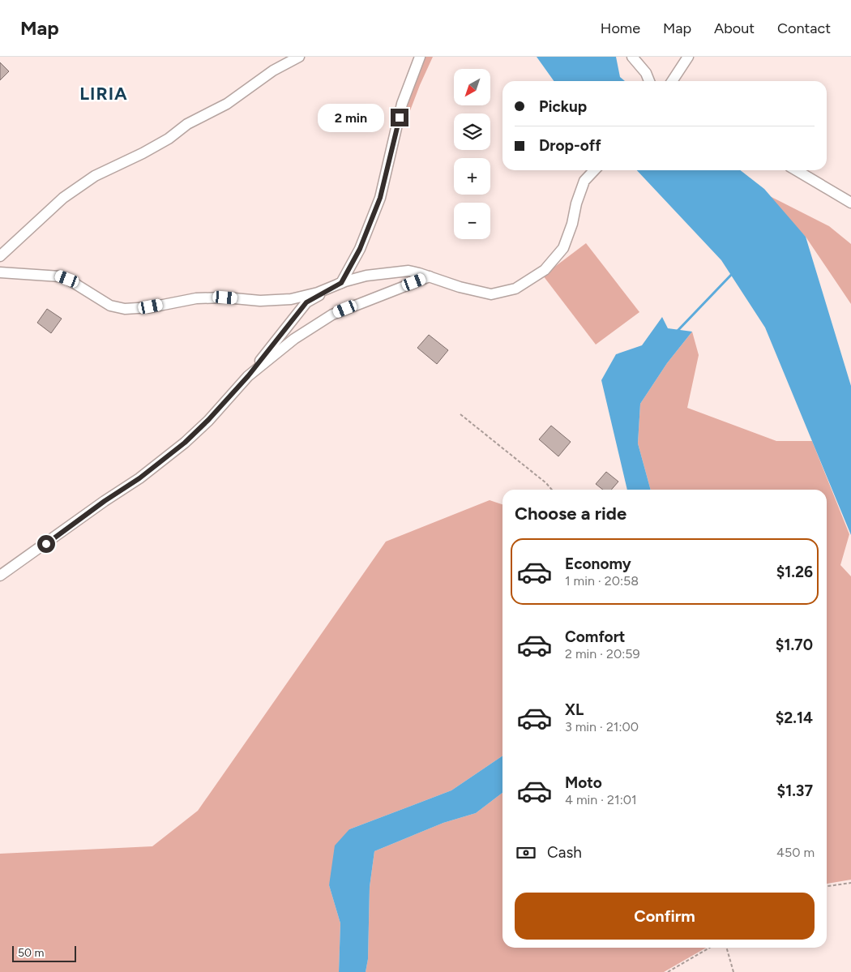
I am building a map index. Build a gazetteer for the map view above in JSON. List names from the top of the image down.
{
  "districts": ["LIRIA"],
  "scale_bar": "50 m",
  "north": "bottom left",
  "page": {
    "header": "Map",
    "nav": [
      "Home",
      "Map",
      "About",
      "Contact"
    ],
    "map_buttons": ["+", "−"],
    "banner": ["Pickup", "Drop-off"],
    "bubble": "2 min",
    "heading": "Choose a ride",
    "list": [
      {
        "name": "Economy",
        "note": "1 min · 20:58",
        "value": "$1.26"
      },
      {
        "name": "Comfort",
        "note": "2 min · 20:59",
        "value": "$1.70"
      },
      {
        "name": "XL",
        "note": "3 min · 21:00",
        "value": "$2.14"
      },
      {
        "name": "Moto",
        "note": "4 min · 21:01",
        "value": "$1.37"
      }
    ],
    "pay": ["Cash", "450 m"],
    "buttons": "Confirm",
    "scale": "50 m"
  }
}
